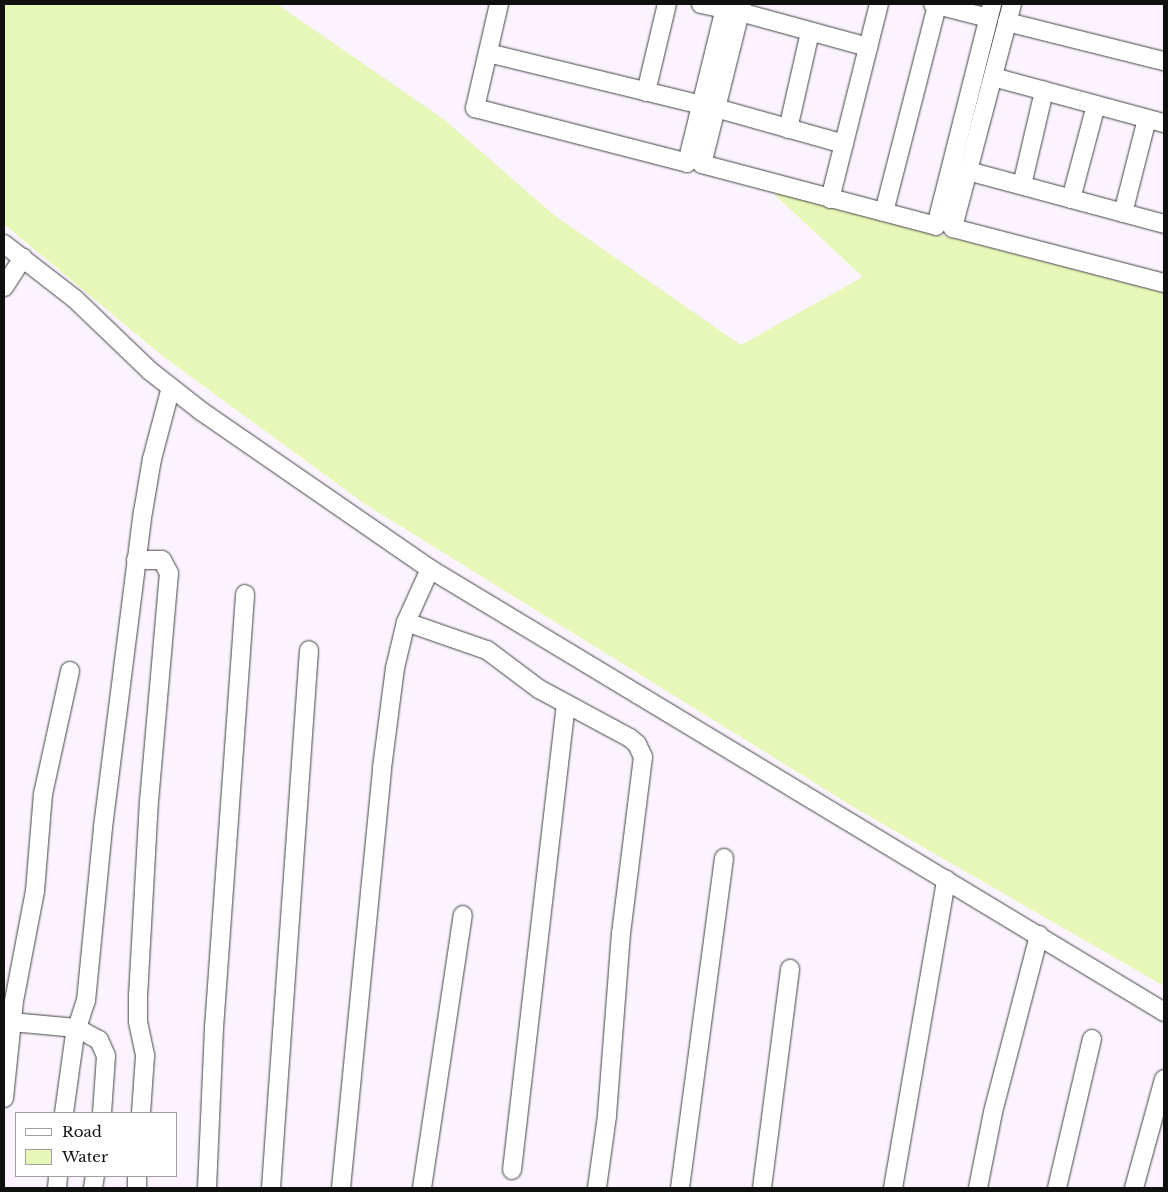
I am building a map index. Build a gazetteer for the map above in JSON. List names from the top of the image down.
{
  "legend": ["Road", "Water"]
}
